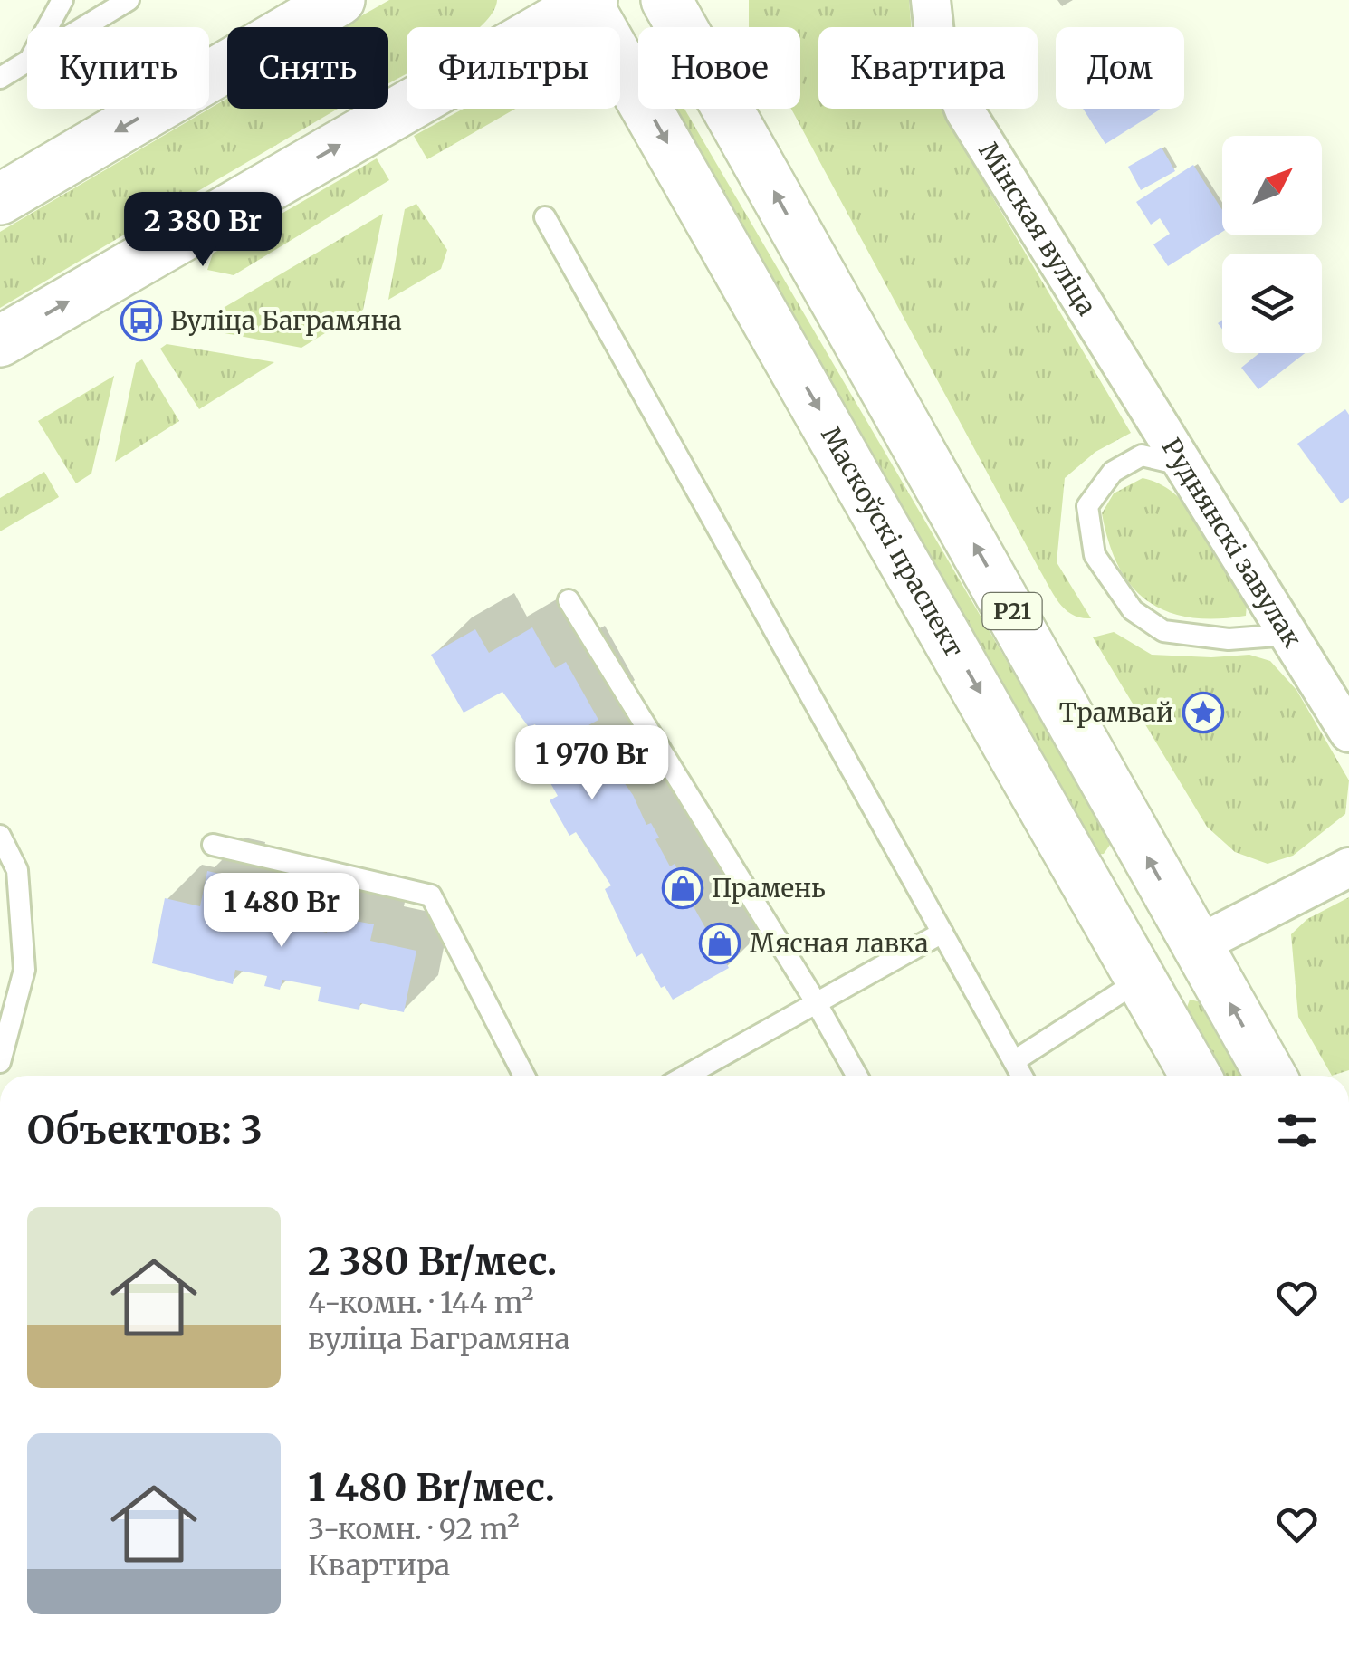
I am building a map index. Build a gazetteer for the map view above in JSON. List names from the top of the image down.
{
  "streets": {
    "main road": ["Маскоўскі праспект", "Р21"],
    "street": ["Мінская вуліца", "Руднянскі завулак"]
  },
  "crossings": [
    ["Мінская вуліца", "Руднянскі завулак"]
  ],
  "places": {
    "bus stop": ["Вуліца Баграмяна"],
    "place": ["Трамвай"],
    "shop": ["Прамень", "Мясная лавка"]
  },
  "north": "top right",
  "page": {
    "chip": [
      "Купить",
      "Снять",
      "Фильтры",
      "Новое",
      "Квартира",
      "Дом"
    ],
    "price": ["2 380 Br", "1 970 Br", "1 480 Br"],
    "heading": "Объектов: 3",
    "list": [
      {
        "name": "2 380 Br/мес.",
        "note": "4-комн. · 144 m² · вуліца Баграмяна"
      },
      {
        "name": "1 480 Br/мес.",
        "note": "3-комн. · 92 m² · Квартира"
      }
    ]
  }
}
